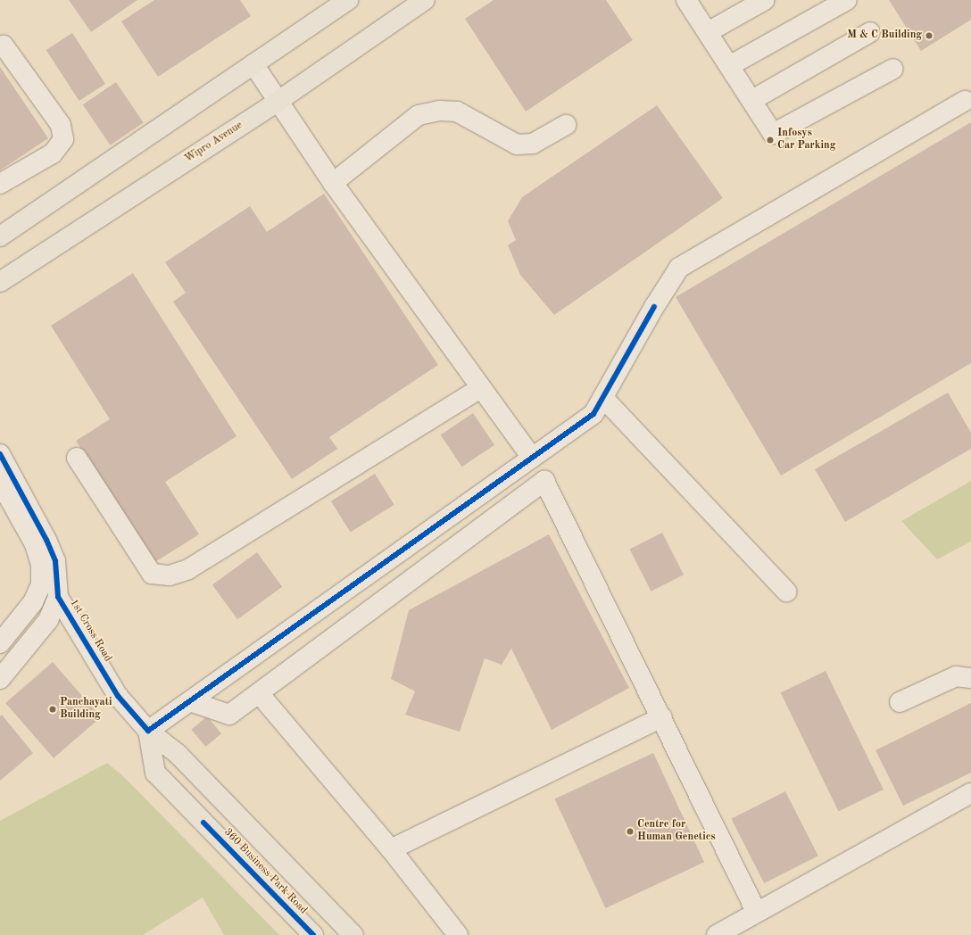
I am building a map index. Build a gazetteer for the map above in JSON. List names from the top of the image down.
{
  "streets": {
    "main road": ["Wipro Avenue", "360 Business Park Road"],
    "street": ["1st Cross Road"]
  },
  "crossings": [
    ["1st Cross Road", "360 Business Park Road"]
  ],
  "places": [
    "M & C Building",
    "Infosys Car Parking",
    "Panchayati Building",
    "Centre for Human Genetics"
  ]
}
